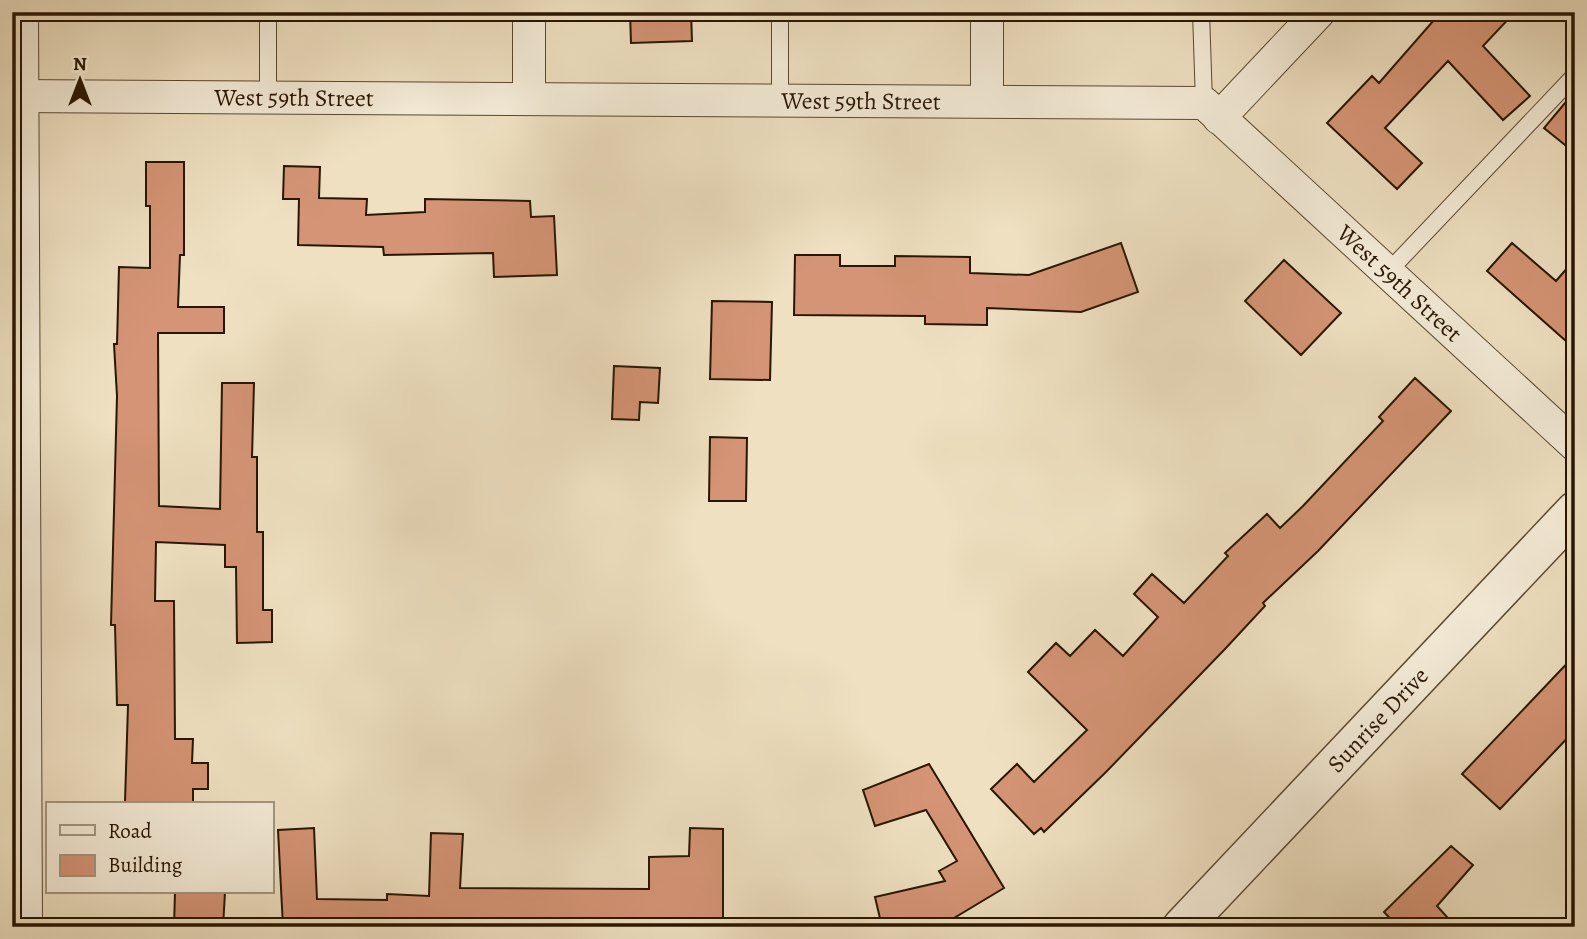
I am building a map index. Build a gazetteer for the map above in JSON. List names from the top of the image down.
{
  "streets": {
    "street": ["West 59th Street", "Sunrise Drive"]
  },
  "legend": ["Road", "Building"],
  "north": "top"
}
